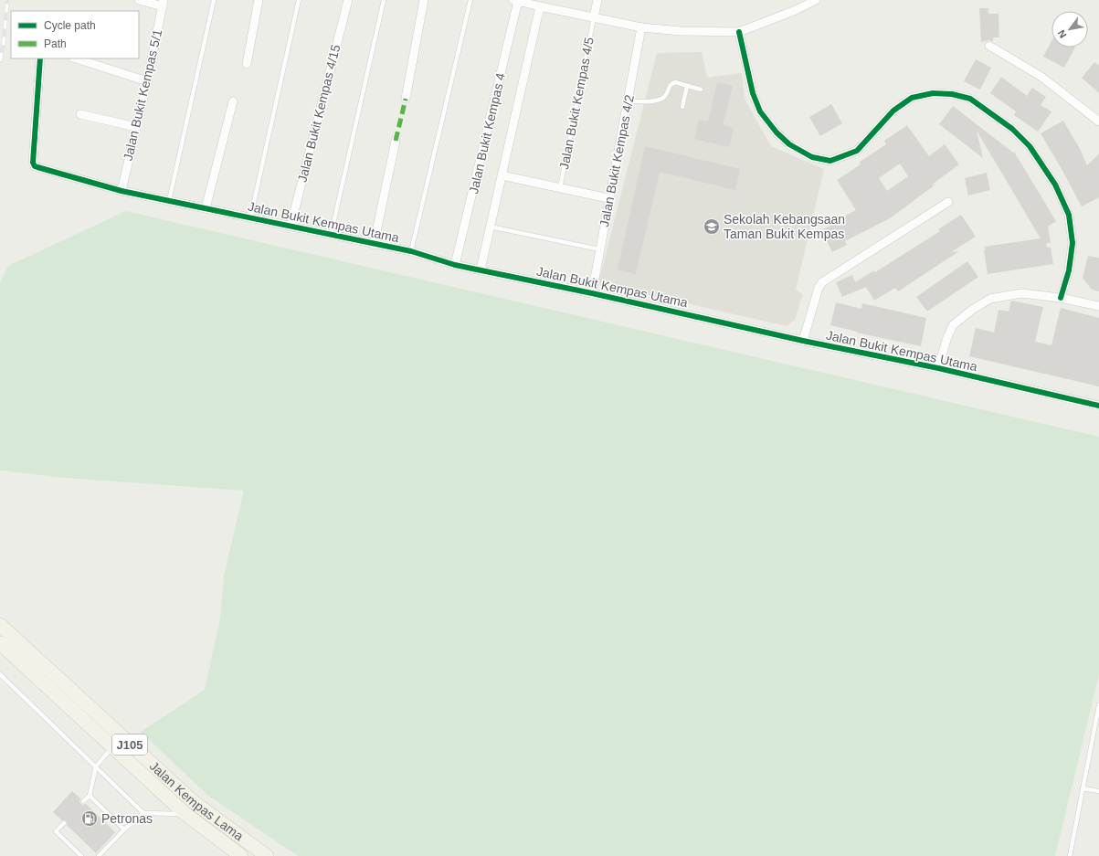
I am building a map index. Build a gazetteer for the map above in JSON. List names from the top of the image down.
{
  "streets": {
    "main road": ["J105", "Jalan Kempas Lama"],
    "street": [
      "Jalan Bukit Kempas 5/1",
      "Jalan Bukit Kempas 4/15",
      "Jalan Bukit Kempas 4",
      "Jalan Bukit Kempas 4/2",
      "Jalan Bukit Kempas Utama"
    ],
    "lane": ["Jalan Bukit Kempas 4/5"]
  },
  "crossings": [
    ["Jalan Bukit Kempas 5/1", "Jalan Bukit Kempas Utama"],
    ["Jalan Bukit Kempas 4/15", "Jalan Bukit Kempas Utama"],
    ["Jalan Bukit Kempas 4", "Jalan Bukit Kempas Utama"],
    ["Jalan Bukit Kempas 4/2", "Jalan Bukit Kempas Utama"]
  ],
  "places": {
    "school or university": ["Sekolah Kebangsaan Taman Bukit Kempas"],
    "fuel station": ["Petronas"]
  },
  "legend": ["Cycle path", "Path"],
  "north": "bottom left"
}
